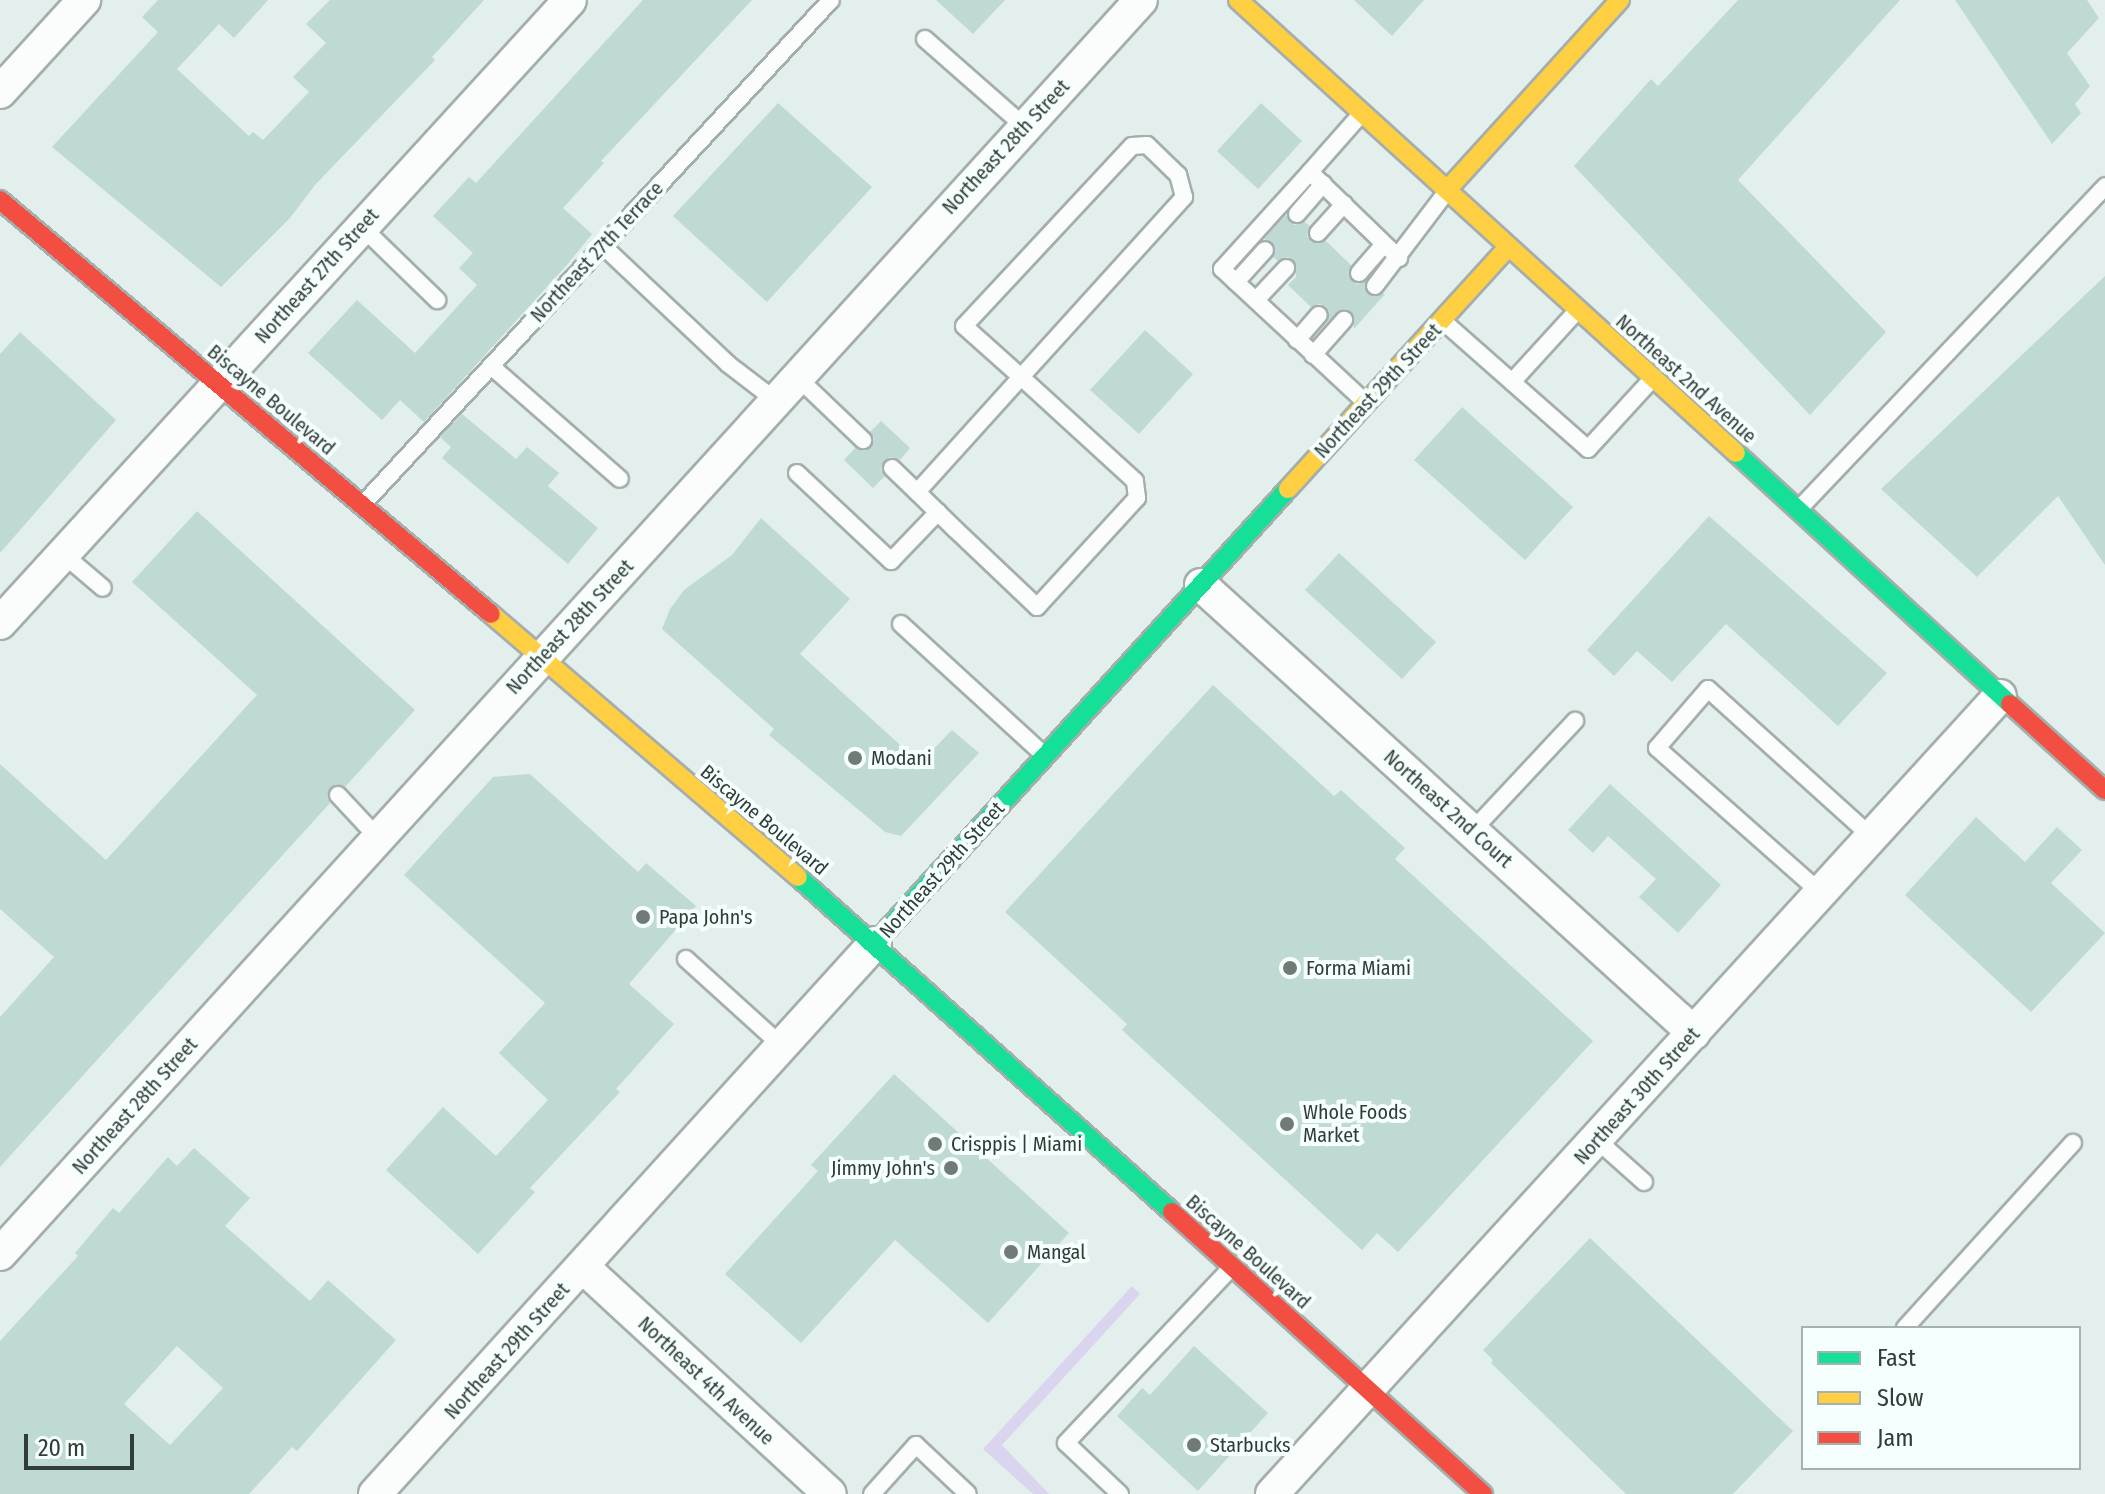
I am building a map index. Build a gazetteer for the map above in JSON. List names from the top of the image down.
{
  "streets": {
    "main road": ["Northeast 2nd Avenue", "Northeast 29th Street", "Biscayne Boulevard"],
    "street": [
      "Northeast 28th Street",
      "Northeast 27th Street",
      "Northeast 2nd Court",
      "Northeast 30th Street",
      "Northeast 4th Avenue"
    ],
    "lane": ["Northeast 27th Terrace"]
  },
  "crossings": [
    ["Northeast 28th Street", "Biscayne Boulevard"],
    ["Northeast 27th Terrace", "Biscayne Boulevard"],
    ["Northeast 27th Street", "Biscayne Boulevard"],
    ["Northeast 2nd Avenue", "Northeast 29th Street"],
    ["Northeast 2nd Avenue", "Northeast 30th Street"],
    ["Northeast 29th Street", "Biscayne Boulevard"],
    ["Northeast 29th Street", "Northeast 2nd Court"],
    ["Northeast 29th Street", "Northeast 4th Avenue"],
    ["Biscayne Boulevard", "Northeast 30th Street"],
    ["Northeast 2nd Court", "Northeast 30th Street"]
  ],
  "places": [
    "Modani",
    "Papa John's",
    "Forma Miami",
    "Whole Foods Market",
    "Crisppis | Miami",
    "Jimmy John's",
    "Mangal",
    "Starbucks"
  ],
  "legend": ["Fast", "Slow", "Jam"],
  "scale_bar": "20 m"
}
